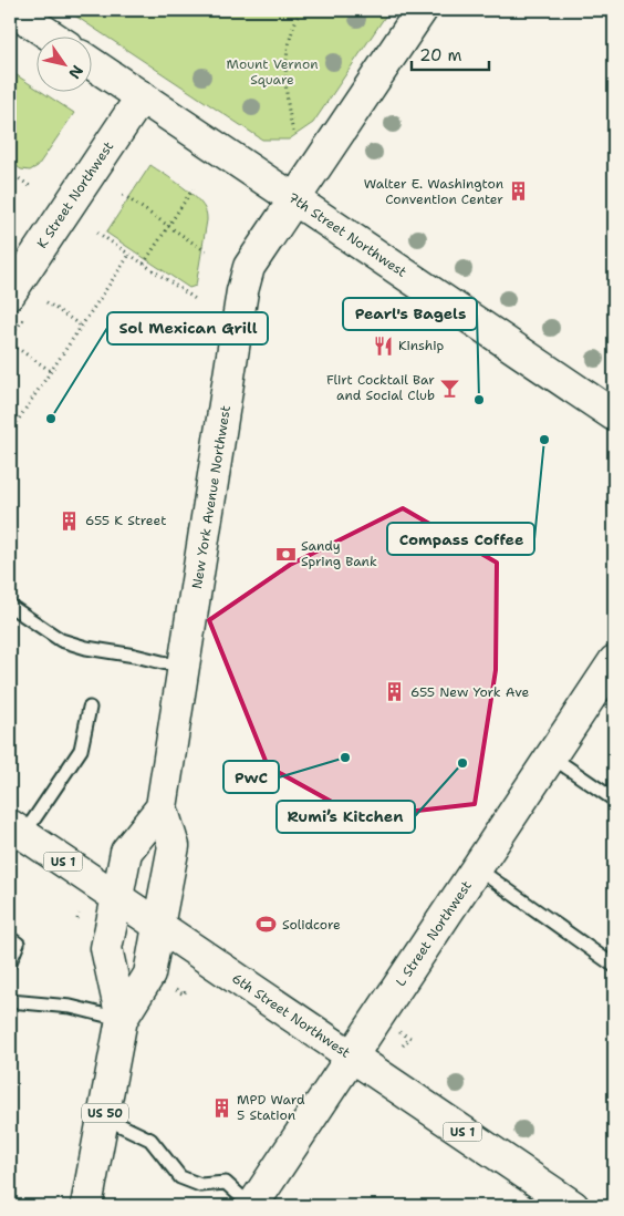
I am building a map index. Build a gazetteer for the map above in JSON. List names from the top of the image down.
{
  "streets": {
    "main road": [
      "K Street Northwest",
      "7th Street Northwest",
      "New York Avenue Northwest",
      "US 1",
      "L Street Northwest",
      "6th Street Northwest",
      "US 50"
    ]
  },
  "crossings": [
    ["K Street Northwest", "7th Street Northwest"],
    ["7th Street Northwest", "New York Avenue Northwest"],
    ["New York Avenue Northwest", "6th Street Northwest"],
    ["L Street Northwest", "6th Street Northwest"]
  ],
  "parks": ["Mount Vernon Square"],
  "places": {
    "building": [
      "Walter E. Washington Convention Center",
      "655 K Street",
      "655 New York Ave",
      "MPD Ward 5 Station"
    ],
    "restaurant": ["Kinship"],
    "bar": ["Flirt Cocktail Bar and Social Club"],
    "other": [
      "Pearl's Bagels",
      "Sol Mexican Grill",
      "Compass Coffee",
      "PwC",
      "Rumi’s Kitchen"
    ],
    "bank": ["Sandy Spring Bank"],
    "sports": ["Solidcore"]
  },
  "scale_bar": "20 m",
  "north": "bottom right"
}
